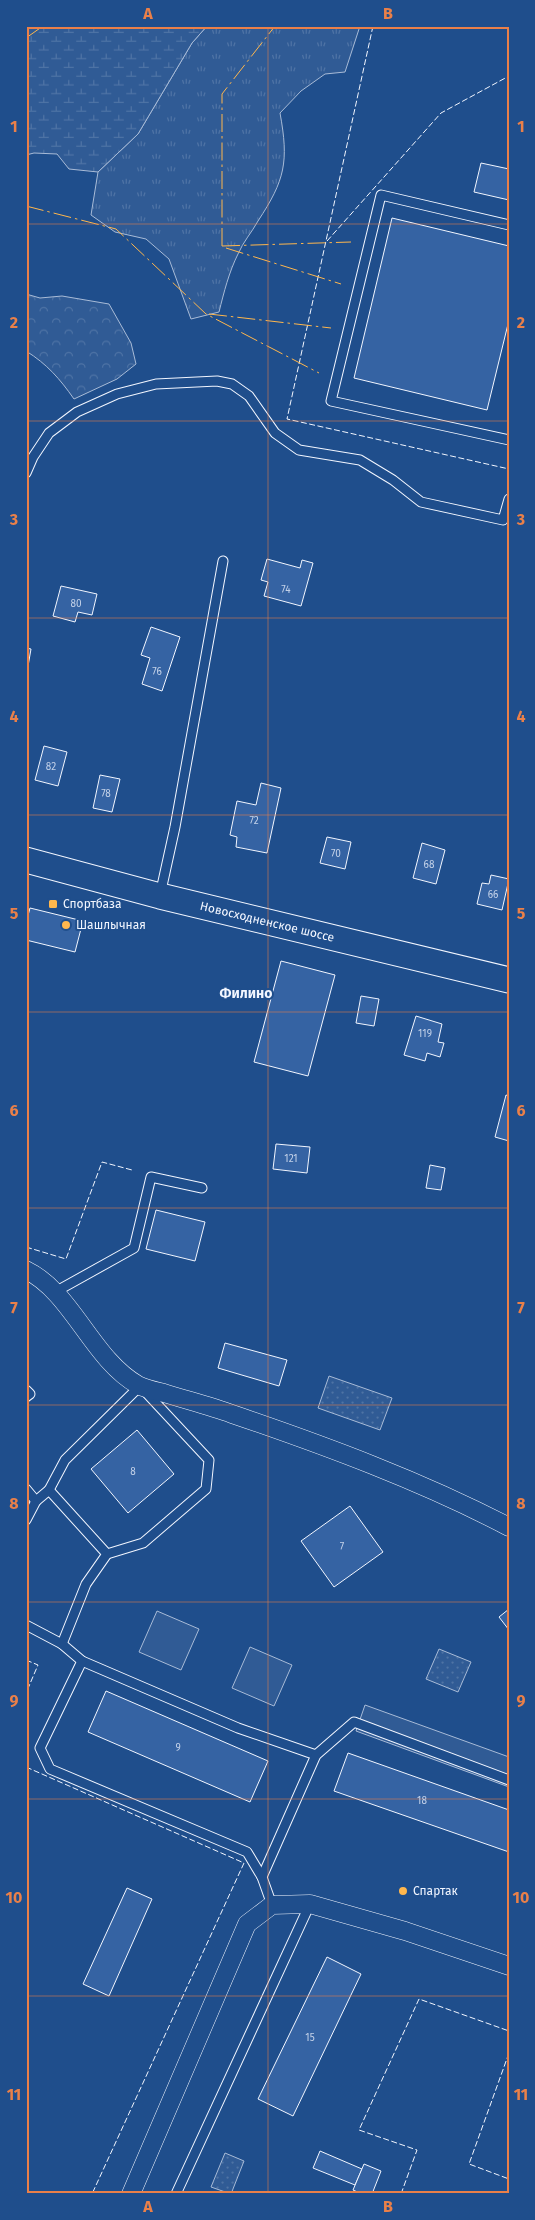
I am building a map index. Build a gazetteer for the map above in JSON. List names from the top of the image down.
{
  "streets": {
    "main road": ["Новосходненское шоссе"]
  },
  "districts": ["Филино"],
  "places": {
    "transit": ["Спортбаза"],
    "other": ["Шашлычная", "Спартак"]
  },
  "house_numbers": [
    "74",
    "80",
    "76",
    "82",
    "78",
    "72",
    "70",
    "68",
    "66",
    "119",
    "121",
    "8",
    "7",
    "9",
    "18",
    "15"
  ],
  "grid": {
    "columns": ["A", "B"],
    "rows": [
      "1",
      "2",
      "3",
      "4",
      "5",
      "6",
      "7",
      "8",
      "9",
      "10",
      "11"
    ]
  }
}
